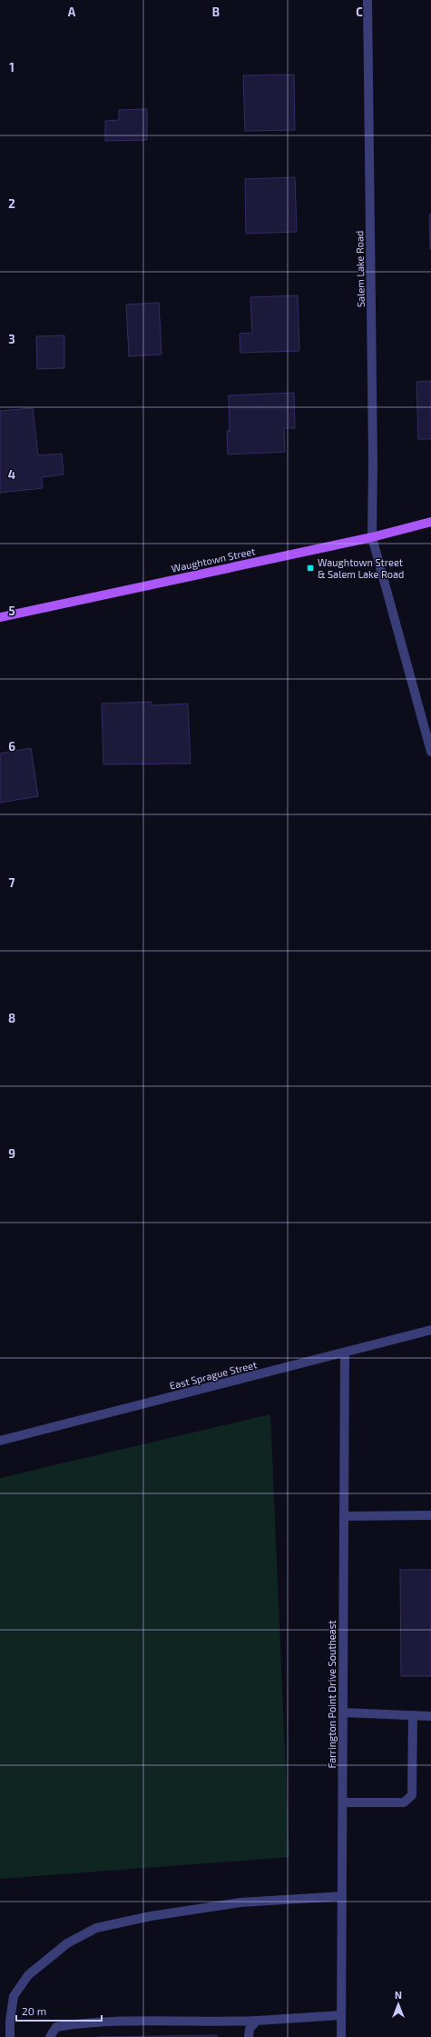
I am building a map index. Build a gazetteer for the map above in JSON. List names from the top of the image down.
{
  "streets": {
    "main road": ["Waughtown Street"],
    "street": ["Salem Lake Road", "East Sprague Street", "Farrington Point Drive Southeast"]
  },
  "crossings": [
    ["Salem Lake Road", "Waughtown Street"],
    ["East Sprague Street", "Farrington Point Drive Southeast"]
  ],
  "places": {
    "transit": ["Waughtown Street & Salem Lake Road"]
  },
  "scale_bar": "20 m",
  "north": "top",
  "grid": {
    "columns": ["A", "B", "C"],
    "rows": [
      "1",
      "2",
      "3",
      "4",
      "5",
      "6",
      "7",
      "8",
      "9"
    ]
  }
}
